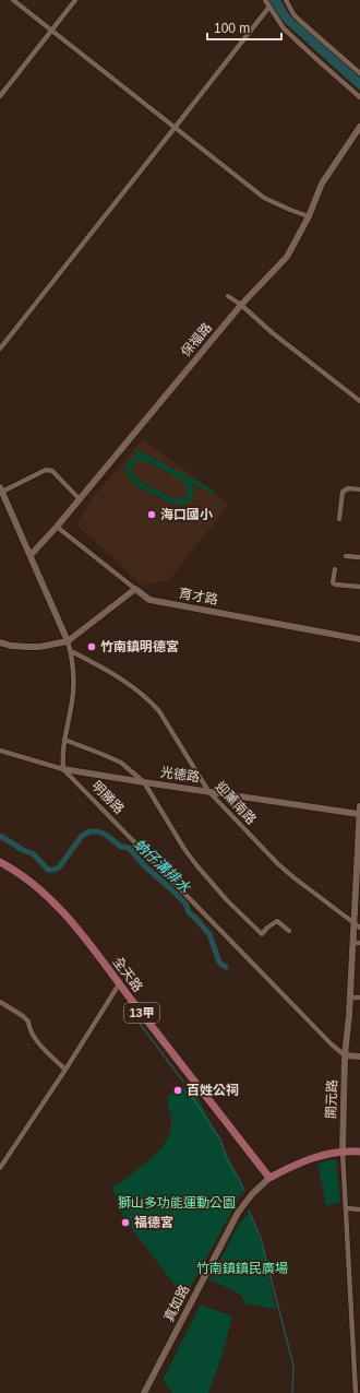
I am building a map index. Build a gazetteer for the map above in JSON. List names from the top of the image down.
{
  "streets": {
    "main road": ["全天路", "13甲", "真如路"],
    "street": [
      "保福路",
      "育才路",
      "光德路",
      "明勝路",
      "迎薰南路",
      "開元路"
    ]
  },
  "crossings": [
    ["保福路", "育才路"],
    ["光德路", "明勝路"],
    ["光德路", "迎薰南路"],
    ["光德路", "開元路"],
    ["明勝路", "開元路"],
    ["迎薰南路", "開元路"],
    ["全天路", "真如路"],
    ["開元路", "真如路"]
  ],
  "water": ["蚋仔溝排水"],
  "parks": ["獅山多功能運動公園", "竹南鎮鎮民廣場"],
  "places": [
    "海口國小",
    "竹南鎮明德宮",
    "百姓公祠",
    "福德宮"
  ],
  "scale_bar": "100 m"
}
